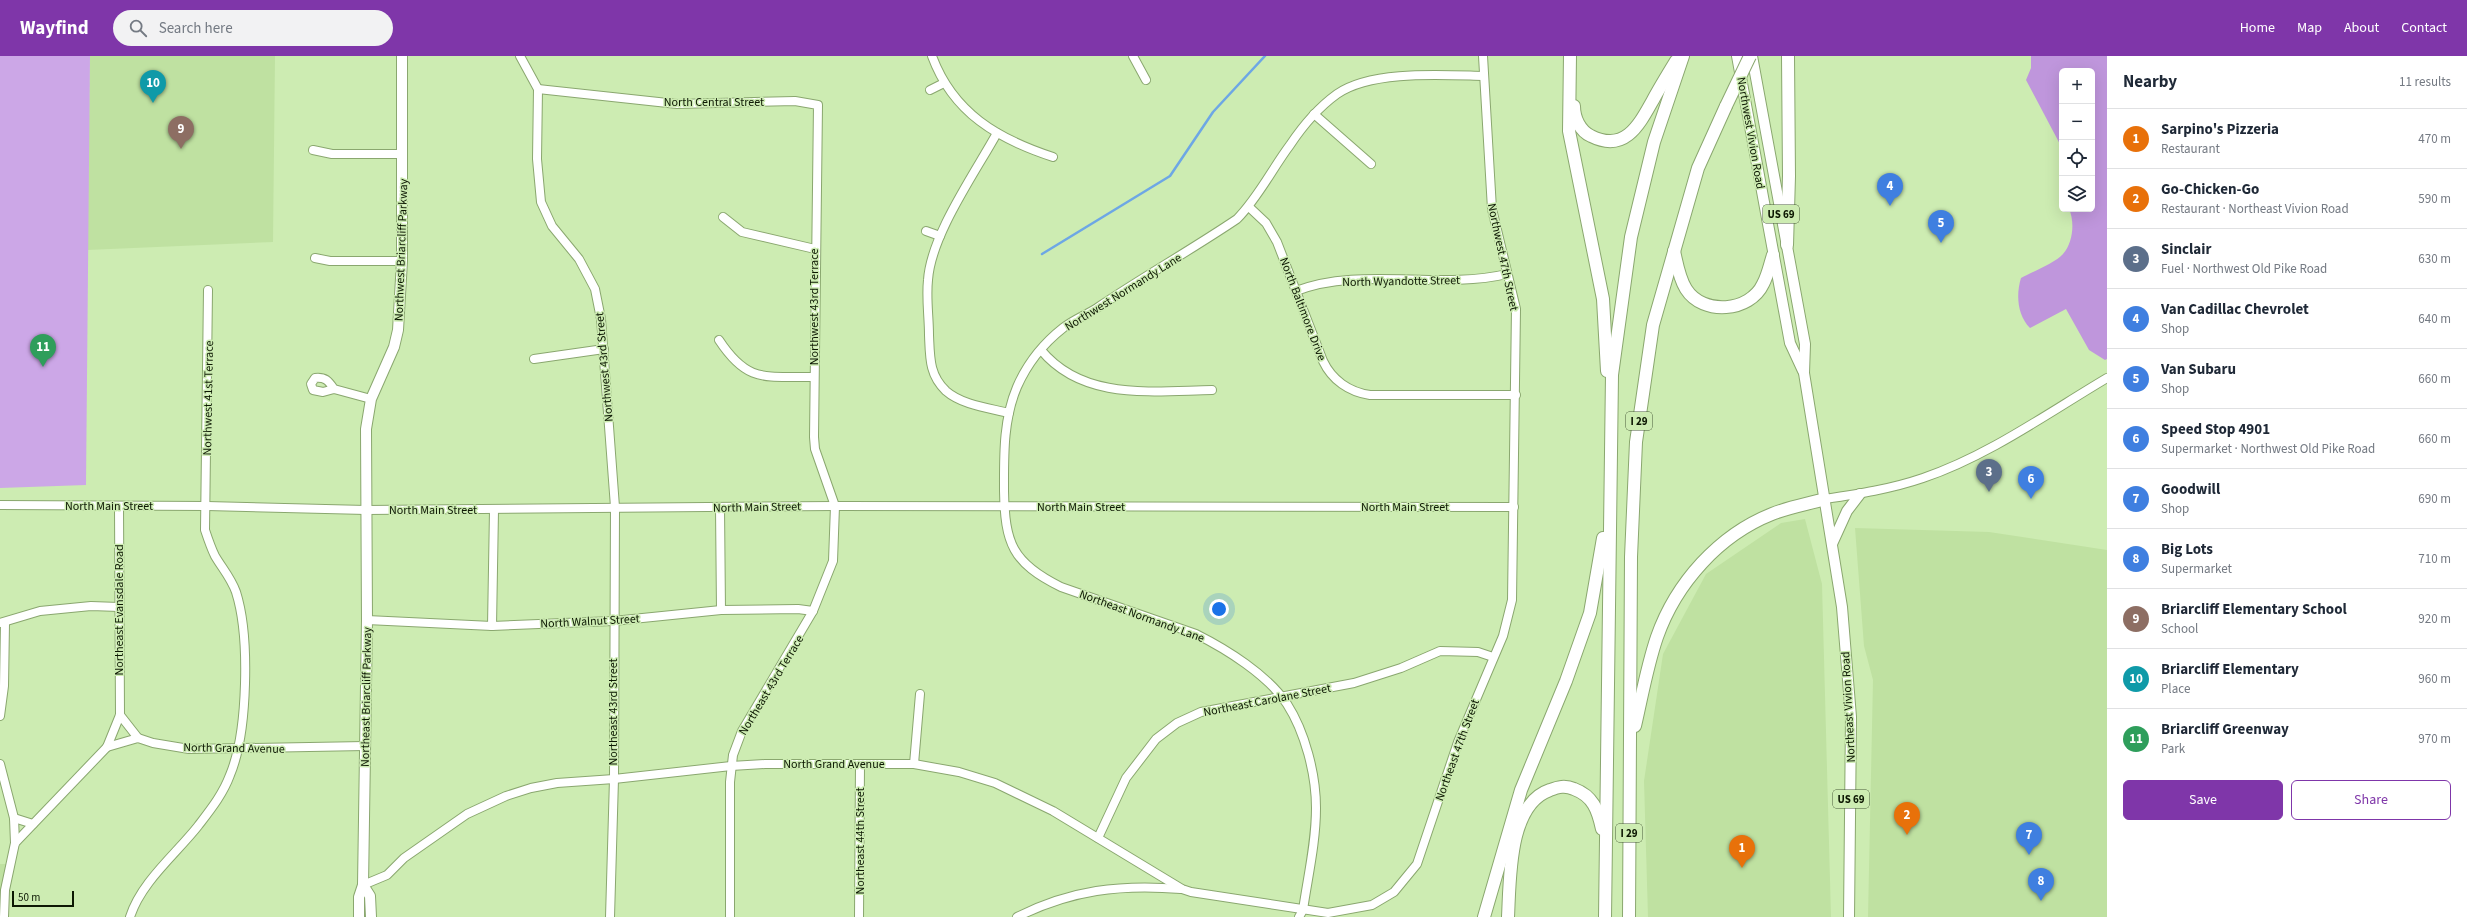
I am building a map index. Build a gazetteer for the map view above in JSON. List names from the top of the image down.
{
  "streets": {
    "highway": ["I 29"],
    "main road": [
      "Northwest Vivion Road",
      "US 69",
      "Northwest Briarcliff Parkway",
      "Northeast Briarcliff Parkway",
      "Northeast Vivion Road"
    ],
    "street": [
      "North Central Street",
      "Northwest 47th Street",
      "North Wyandotte Street",
      "Northwest Normandy Lane",
      "Northwest 43rd Terrace",
      "North Baltimore Drive",
      "Northwest 43rd Street",
      "Northwest 41st Terrace",
      "North Main Street",
      "Northeast Evansdale Road",
      "Northeast Normandy Lane",
      "North Walnut Street",
      "Northeast 43rd Terrace",
      "Northeast Carolane Street",
      "Northeast 43rd Street",
      "North Grand Avenue",
      "Northeast 47th Street",
      "Northeast 44th Street"
    ]
  },
  "crossings": [
    ["North Central Street", "Northwest 43rd Terrace"],
    ["North Central Street", "Northwest 43rd Street"],
    ["Northwest Vivion Road", "I 29"],
    ["Northwest Vivion Road", "Northeast Vivion Road"],
    ["Northwest Briarcliff Parkway", "North Main Street"],
    ["Northwest Briarcliff Parkway", "Northeast Briarcliff Parkway"],
    ["Northwest 47th Street", "North Wyandotte Street"],
    ["Northwest 47th Street", "Northwest Normandy Lane"],
    ["Northwest 47th Street", "North Baltimore Drive"],
    ["Northwest 47th Street", "North Main Street"],
    ["Northwest 47th Street", "Northeast 47th Street"],
    ["North Wyandotte Street", "North Baltimore Drive"],
    ["Northwest Normandy Lane", "North Baltimore Drive"],
    ["Northwest Normandy Lane", "North Main Street"],
    ["Northwest Normandy Lane", "Northeast Normandy Lane"],
    ["Northwest 43rd Terrace", "North Main Street"],
    ["Northwest 43rd Terrace", "Northeast 43rd Terrace"],
    ["Northwest 43rd Street", "North Main Street"],
    ["Northwest 43rd Street", "Northeast 43rd Street"],
    ["Northwest 41st Terrace", "North Main Street"],
    ["Northwest 41st Terrace", "North Grand Avenue"],
    ["North Main Street", "Northeast Evansdale Road"],
    ["North Main Street", "Northeast Normandy Lane"],
    ["North Main Street", "Northeast 43rd Terrace"],
    ["North Main Street", "Northeast Briarcliff Parkway"],
    ["North Main Street", "Northeast 43rd Street"],
    ["North Main Street", "Northeast 47th Street"],
    ["Northeast Normandy Lane", "Northeast Carolane Street"],
    ["Northeast Normandy Lane", "North Grand Avenue"],
    ["Northeast Normandy Lane", "Northeast 47th Street"],
    ["North Walnut Street", "Northeast 43rd Terrace"],
    ["North Walnut Street", "Northeast Briarcliff Parkway"],
    ["North Walnut Street", "Northeast 43rd Street"],
    ["Northeast 43rd Terrace", "North Grand Avenue"],
    ["Northeast Briarcliff Parkway", "North Grand Avenue"],
    ["Northeast Carolane Street", "North Grand Avenue"],
    ["Northeast Carolane Street", "Northeast 47th Street"],
    ["Northeast 43rd Street", "North Grand Avenue"],
    ["North Grand Avenue", "Northeast 47th Street"],
    ["North Grand Avenue", "Northeast 44th Street"]
  ],
  "scale_bar": "50 m",
  "page": {
    "header": "Wayfind",
    "search": "Search here",
    "nav": [
      "Home",
      "Map",
      "About",
      "Contact"
    ],
    "heading": ["Nearby", "11 results"],
    "map_buttons": ["+", "−"],
    "pins": [
      "10",
      "9",
      "4",
      "5",
      "11",
      "3",
      "6",
      "2",
      "7",
      "1",
      "8"
    ],
    "list": [
      {
        "mark": "1",
        "name": "Sarpino's Pizzeria",
        "note": "Restaurant",
        "value": "470 m"
      },
      {
        "mark": "2",
        "name": "Go-Chicken-Go",
        "note": "Restaurant · Northeast Vivion Road",
        "value": "590 m"
      },
      {
        "mark": "3",
        "name": "Sinclair",
        "note": "Fuel · Northwest Old Pike Road",
        "value": "630 m"
      },
      {
        "mark": "4",
        "name": "Van Cadillac Chevrolet",
        "note": "Shop",
        "value": "640 m"
      },
      {
        "mark": "5",
        "name": "Van Subaru",
        "note": "Shop",
        "value": "660 m"
      },
      {
        "mark": "6",
        "name": "Speed Stop 4901",
        "note": "Supermarket · Northwest Old Pike Road",
        "value": "660 m"
      },
      {
        "mark": "7",
        "name": "Goodwill",
        "note": "Shop",
        "value": "690 m"
      },
      {
        "mark": "8",
        "name": "Big Lots",
        "note": "Supermarket",
        "value": "710 m"
      },
      {
        "mark": "9",
        "name": "Briarcliff Elementary School",
        "note": "School",
        "value": "920 m"
      },
      {
        "mark": "10",
        "name": "Briarcliff Elementary",
        "note": "Place",
        "value": "960 m"
      },
      {
        "mark": "11",
        "name": "Briarcliff Greenway",
        "note": "Park",
        "value": "970 m"
      }
    ],
    "buttons": ["Save", "Share"],
    "scale": "50 m"
  }
}
